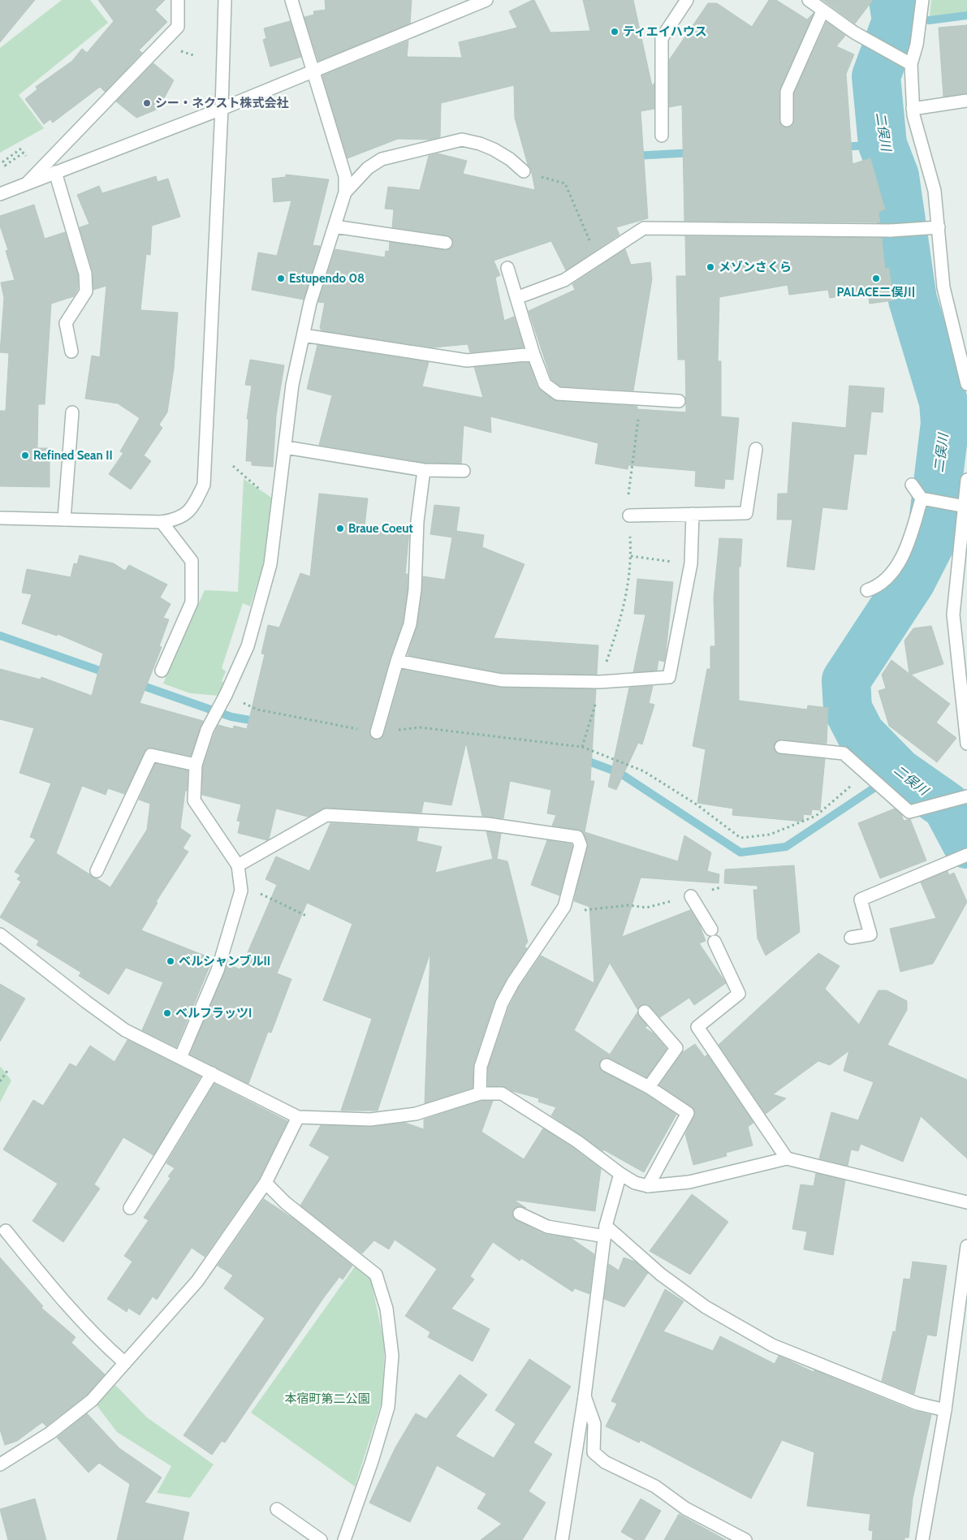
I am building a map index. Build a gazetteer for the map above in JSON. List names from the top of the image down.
{
  "water": ["二俣川"],
  "parks": ["本宿町第二公園"],
  "places": [
    "ティエイハウス",
    "シー・ネクスト株式会社",
    "メゾンさくら",
    "Estupendo 08",
    "PALACE二俣川",
    "Refined Sean II",
    "Braue Coeut",
    "ベルシャンブルII",
    "ベルフラッツI"
  ]
}
